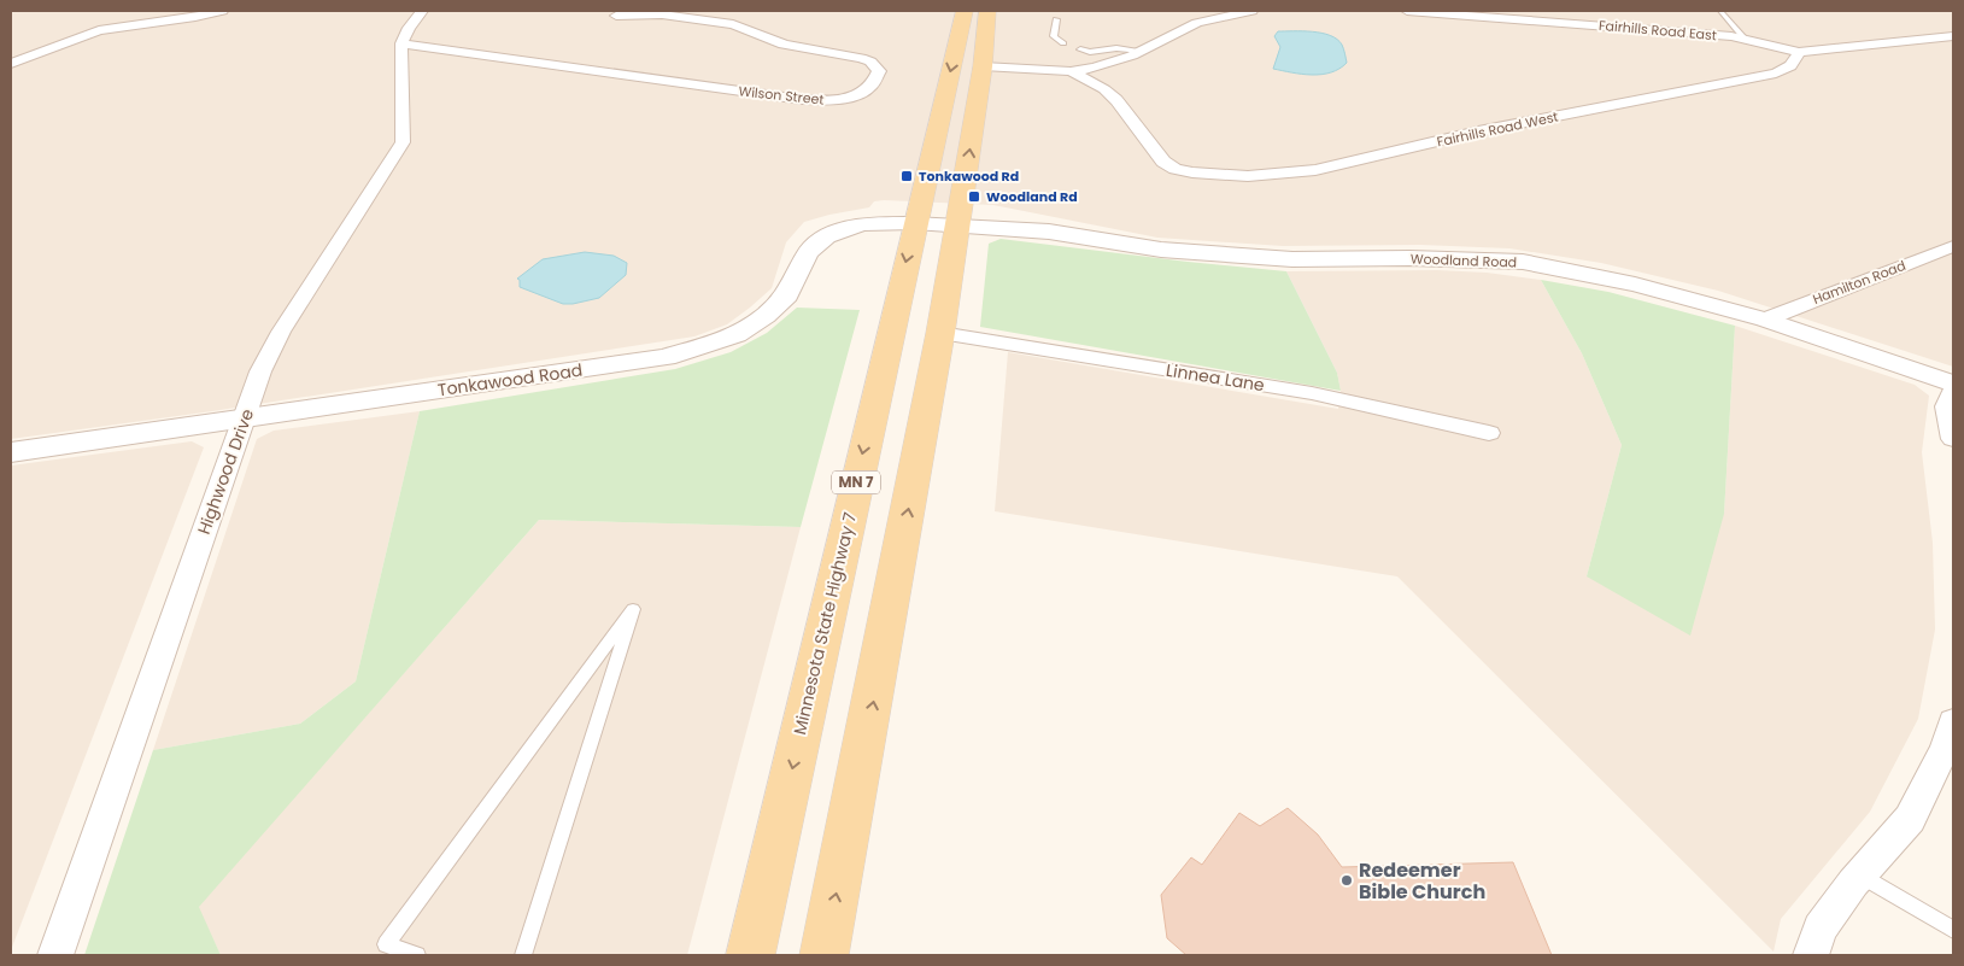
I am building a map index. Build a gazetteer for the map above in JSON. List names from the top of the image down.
{
  "streets": {
    "main road": ["MN 7", "Minnesota State Highway 7"],
    "street": [
      "Fairhills Road East",
      "Wilson Street",
      "Fairhills Road West",
      "Woodland Road",
      "Hamilton Road",
      "Linnea Lane",
      "Tonkawood Road",
      "Highwood Drive"
    ]
  },
  "crossings": [
    ["Fairhills Road East", "Fairhills Road West"],
    ["Wilson Street", "Highwood Drive"],
    ["Woodland Road", "Hamilton Road"],
    ["Woodland Road", "Tonkawood Road"],
    ["Tonkawood Road", "Highwood Drive"],
    ["Tonkawood Road", "Minnesota State Highway 7"]
  ],
  "places": {
    "transit": ["Tonkawood Rd", "Woodland Rd"],
    "other": ["Redeemer Bible Church"]
  }
}
